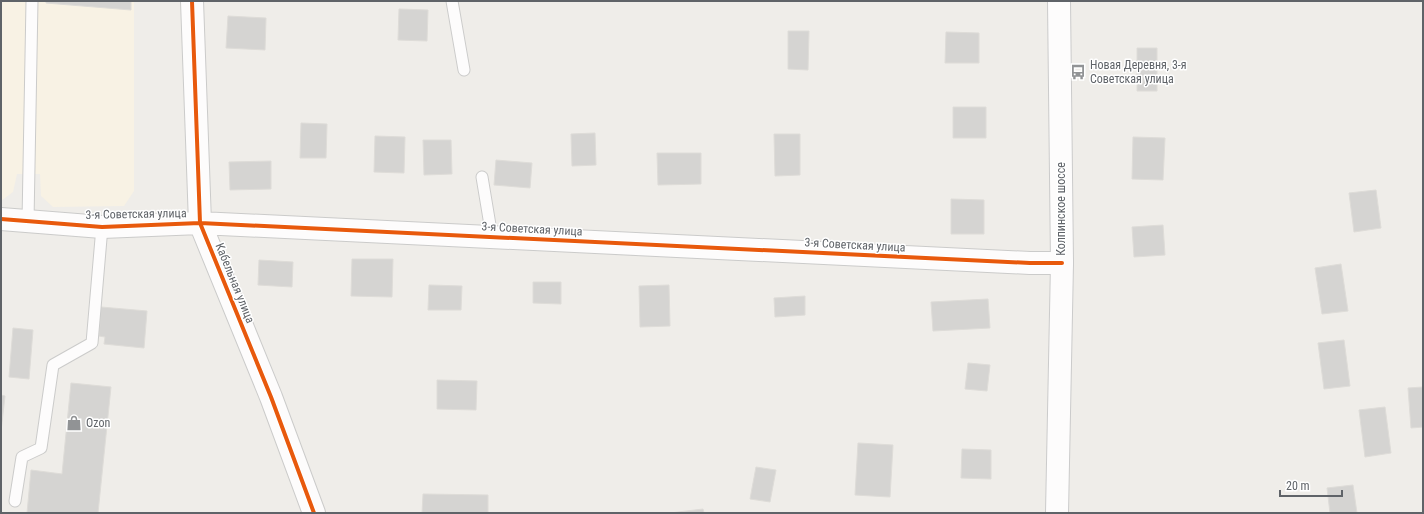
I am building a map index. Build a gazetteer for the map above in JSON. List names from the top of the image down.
{
  "streets": {
    "street": ["Колпинское шоссе", "3-я Советская улица", "Кабельная улица"]
  },
  "crossings": [
    ["Колпинское шоссе", "3-я Советская улица"],
    ["3-я Советская улица", "Кабельная улица"]
  ],
  "places": {
    "bus stop": ["Новая Деревня, 3-я Советская улица"],
    "shop": ["Ozon"]
  },
  "scale_bar": "20 m"
}
